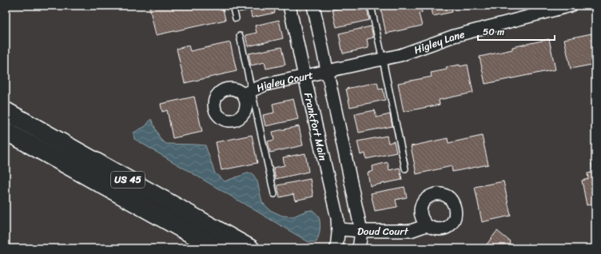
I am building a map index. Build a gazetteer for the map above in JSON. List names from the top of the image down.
{
  "streets": {
    "main road": ["US 45"],
    "street": [
      "Higley Lane",
      "Higley Court",
      "Frankfort Main",
      "Doud Court"
    ]
  },
  "crossings": [
    ["Higley Lane", "Higley Court"],
    ["Higley Court", "Frankfort Main"],
    ["Frankfort Main", "Doud Court"]
  ],
  "scale_bar": "50 m"
}
